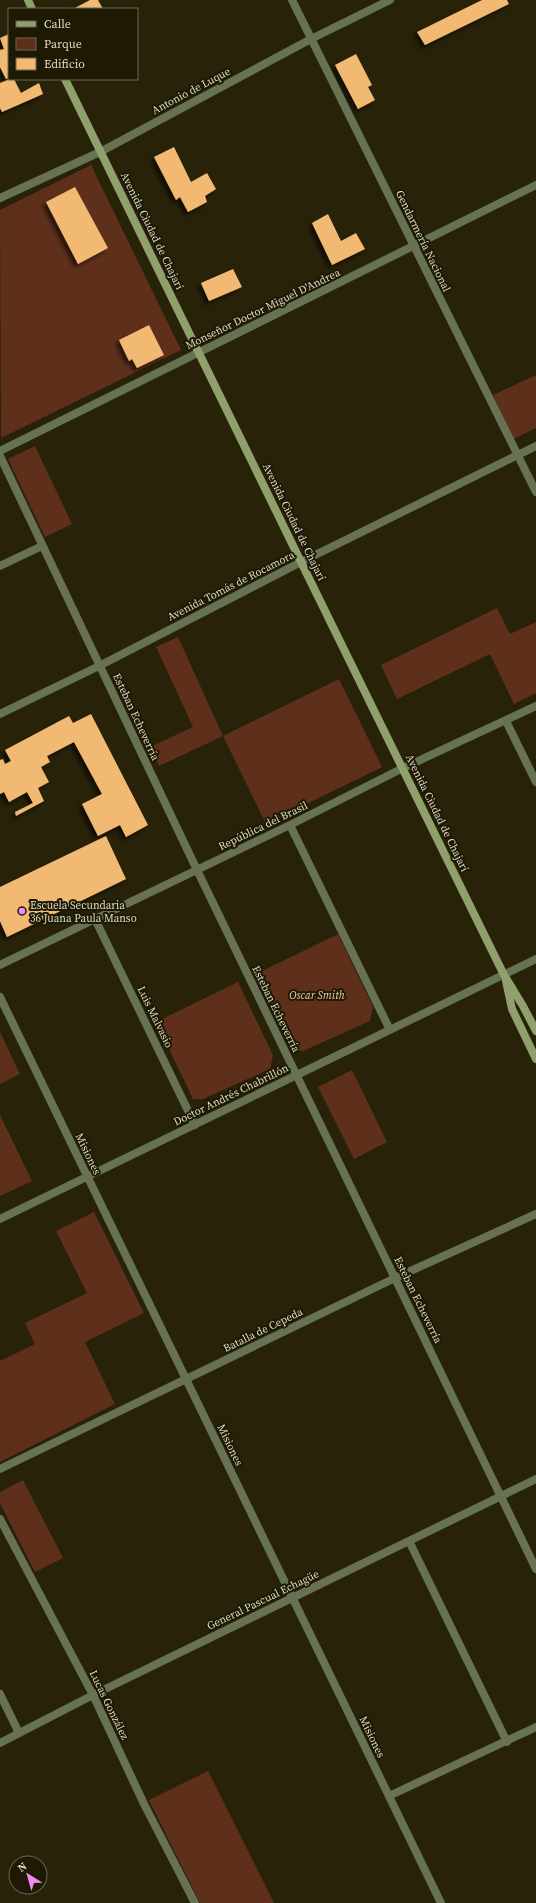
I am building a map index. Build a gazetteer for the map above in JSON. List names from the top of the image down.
{
  "streets": {
    "main road": ["Avenida Ciudad de Chajarí"],
    "street": [
      "Antonio de Luque",
      "Gendarmería Nacional",
      "Monseñor Doctor Miguel D'Andrea",
      "Avenida Tomás de Rocamora",
      "Esteban Echeverría",
      "República del Brasil",
      "Luis Malvasio",
      "Doctor Andrés Chabrillón",
      "Misiones",
      "Batalla de Cepeda",
      "General Pascual Echagüe",
      "Lucas González"
    ]
  },
  "crossings": [
    ["Antonio de Luque", "Avenida Ciudad de Chajarí"],
    ["Antonio de Luque", "Gendarmería Nacional"],
    ["Avenida Ciudad de Chajarí", "Monseñor Doctor Miguel D'Andrea"],
    ["Avenida Ciudad de Chajarí", "Avenida Tomás de Rocamora"],
    ["Avenida Ciudad de Chajarí", "República del Brasil"],
    ["Avenida Ciudad de Chajarí", "Doctor Andrés Chabrillón"],
    ["Gendarmería Nacional", "Monseñor Doctor Miguel D'Andrea"],
    ["Gendarmería Nacional", "Avenida Tomás de Rocamora"],
    ["Avenida Tomás de Rocamora", "Esteban Echeverría"],
    ["Esteban Echeverría", "República del Brasil"],
    ["Esteban Echeverría", "Doctor Andrés Chabrillón"],
    ["Esteban Echeverría", "Batalla de Cepeda"],
    ["Esteban Echeverría", "General Pascual Echagüe"],
    ["República del Brasil", "Luis Malvasio"],
    ["Luis Malvasio", "Doctor Andrés Chabrillón"],
    ["Doctor Andrés Chabrillón", "Misiones"],
    ["Misiones", "Batalla de Cepeda"],
    ["Misiones", "General Pascual Echagüe"],
    ["General Pascual Echagüe", "Lucas González"]
  ],
  "parks": ["Oscar Smith"],
  "places": ["Escuela Secundaria 36 Juana Paula Manso"],
  "legend": ["Calle", "Parque", "Edificio"],
  "north": "top left"
}
